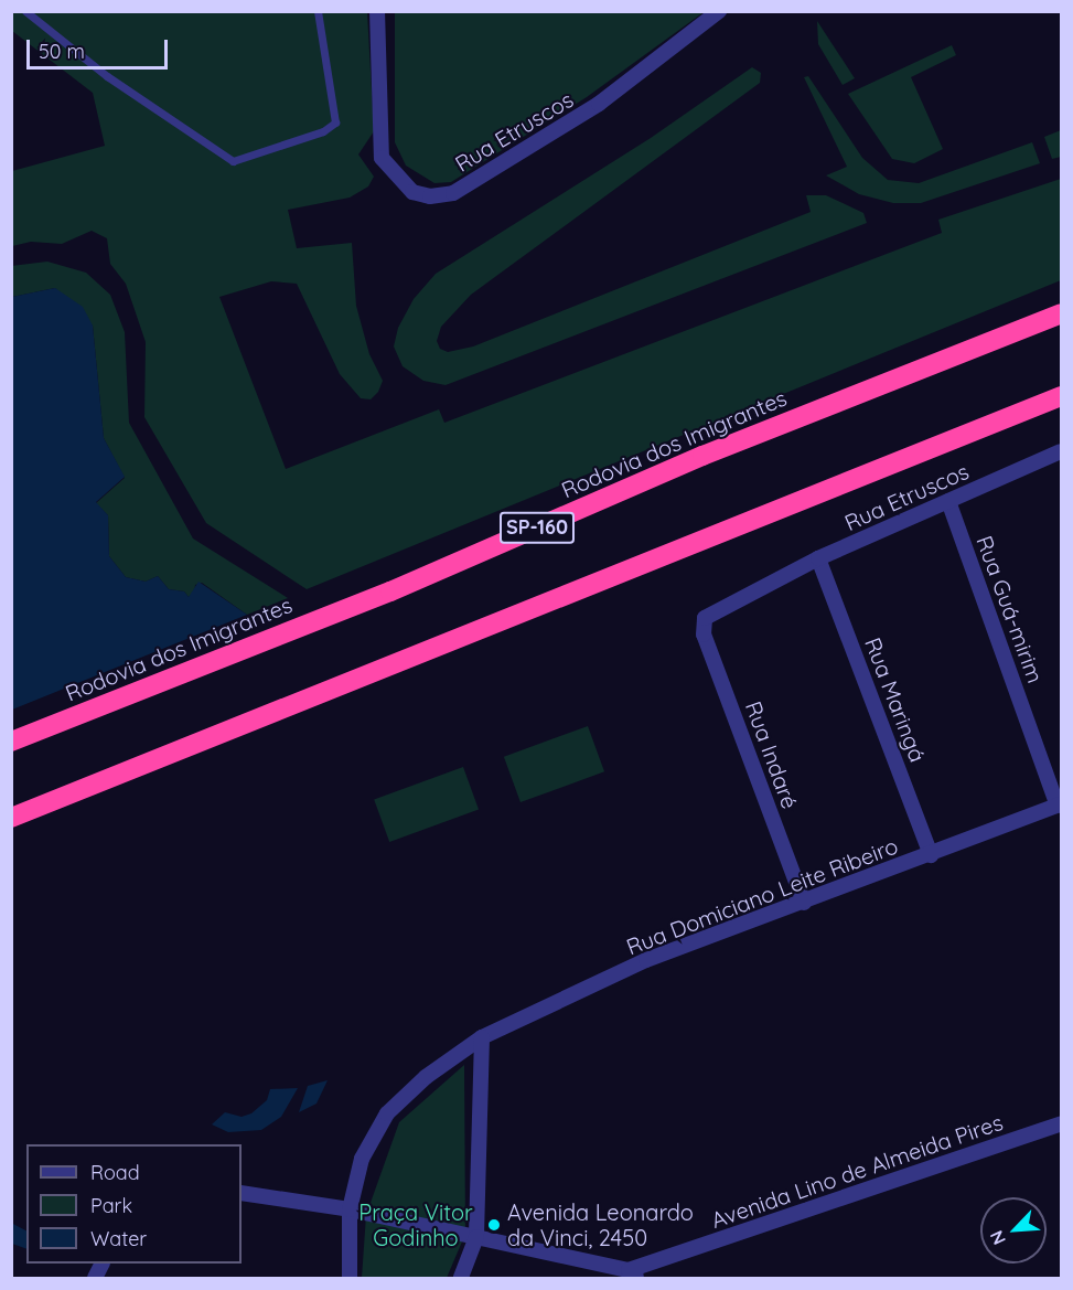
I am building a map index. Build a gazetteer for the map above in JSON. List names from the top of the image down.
{
  "streets": {
    "highway": ["Rodovia dos Imigrantes", "SP-160"],
    "street": [
      "Rua Etruscos",
      "Rua Guá-mirim",
      "Rua Maringá",
      "Rua Indaré",
      "Rua Domiciano Leite Ribeiro",
      "Avenida Lino de Almeida Pires"
    ]
  },
  "crossings": [
    ["Rua Etruscos", "Rua Guá-mirim"],
    ["Rua Etruscos", "Rua Maringá"],
    ["Rua Etruscos", "Rua Indaré"],
    ["Rua Guá-mirim", "Rua Domiciano Leite Ribeiro"],
    ["Rua Maringá", "Rua Domiciano Leite Ribeiro"],
    ["Rua Indaré", "Rua Domiciano Leite Ribeiro"]
  ],
  "parks": ["Praça Vitor Godinho"],
  "places": ["Avenida Leonardo da Vinci, 2450"],
  "legend": ["Road", "Park", "Water"],
  "scale_bar": "50 m",
  "north": "bottom left"
}
